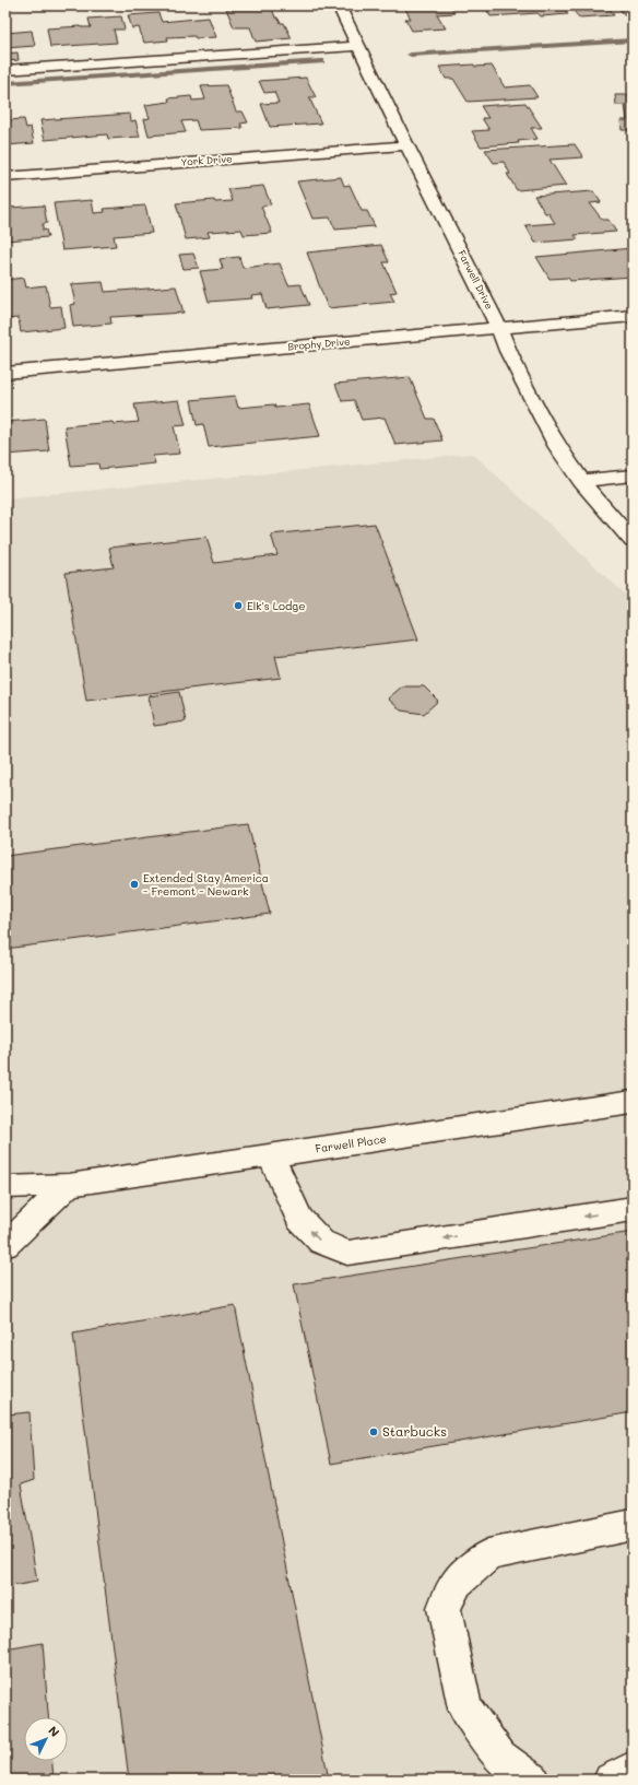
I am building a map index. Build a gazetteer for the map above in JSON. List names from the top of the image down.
{
  "streets": {
    "street": [
      "York Drive",
      "Farwell Drive",
      "Brophy Drive",
      "Farwell Place"
    ]
  },
  "crossings": [
    ["York Drive", "Farwell Drive"],
    ["Farwell Drive", "Brophy Drive"]
  ],
  "places": ["Elk's Lodge", "Extended Stay America - Fremont - Newark", "Starbucks"],
  "north": "top right"
}
